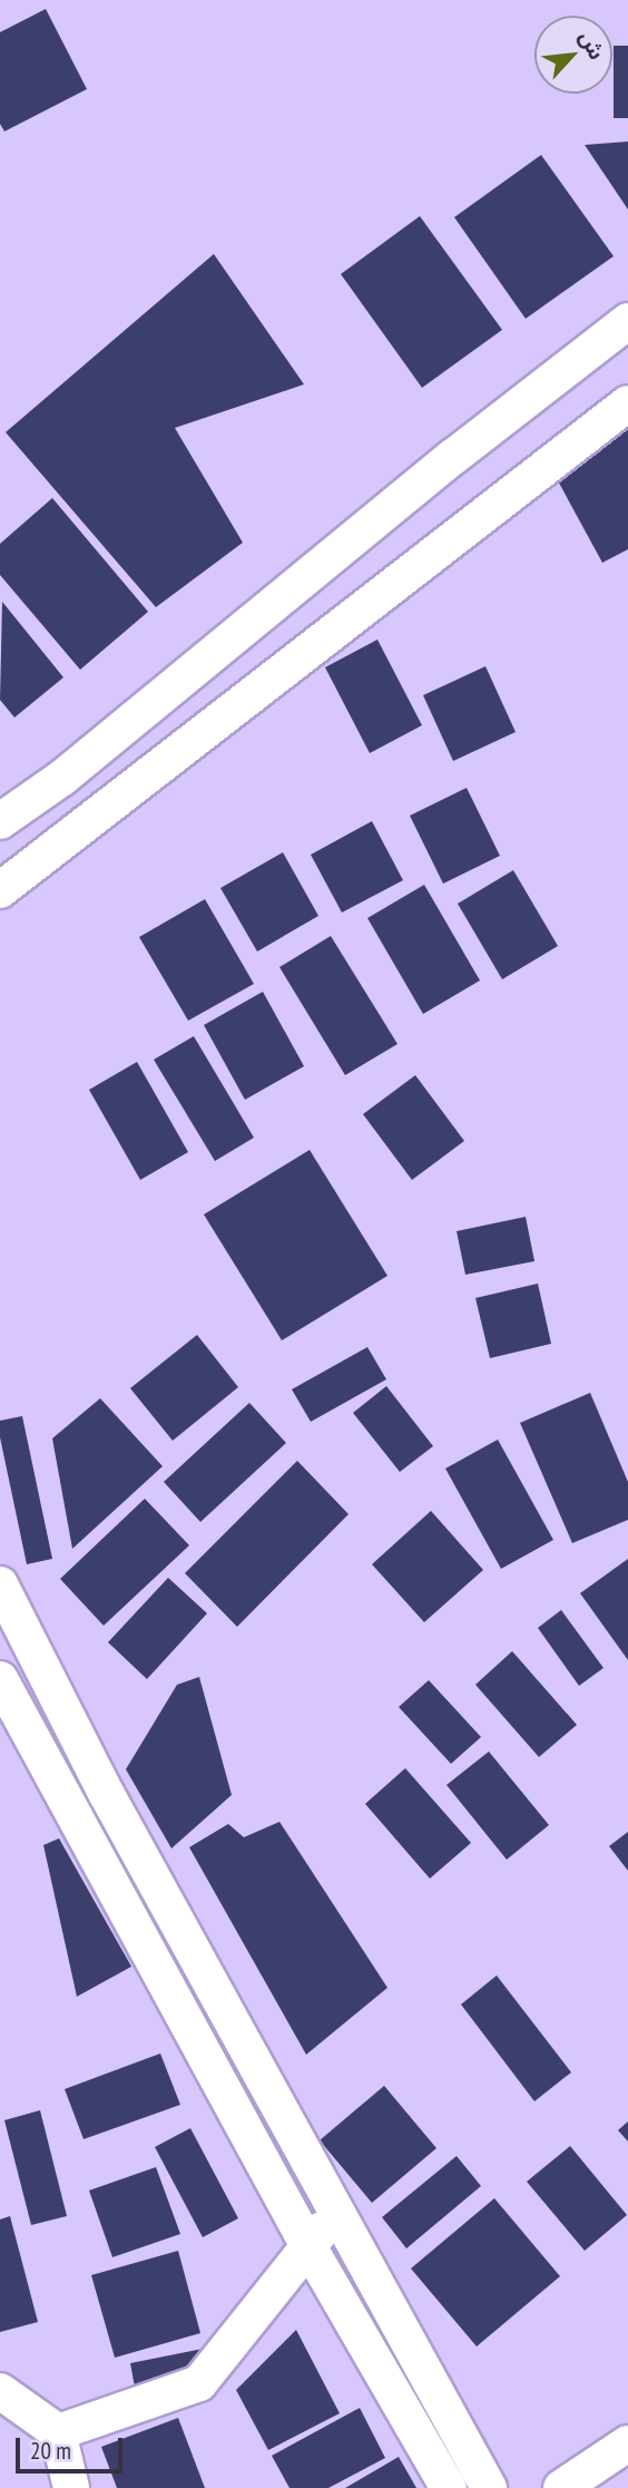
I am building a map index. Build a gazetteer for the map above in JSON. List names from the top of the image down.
{
  "scale_bar": "20 m",
  "north": "top right"
}
